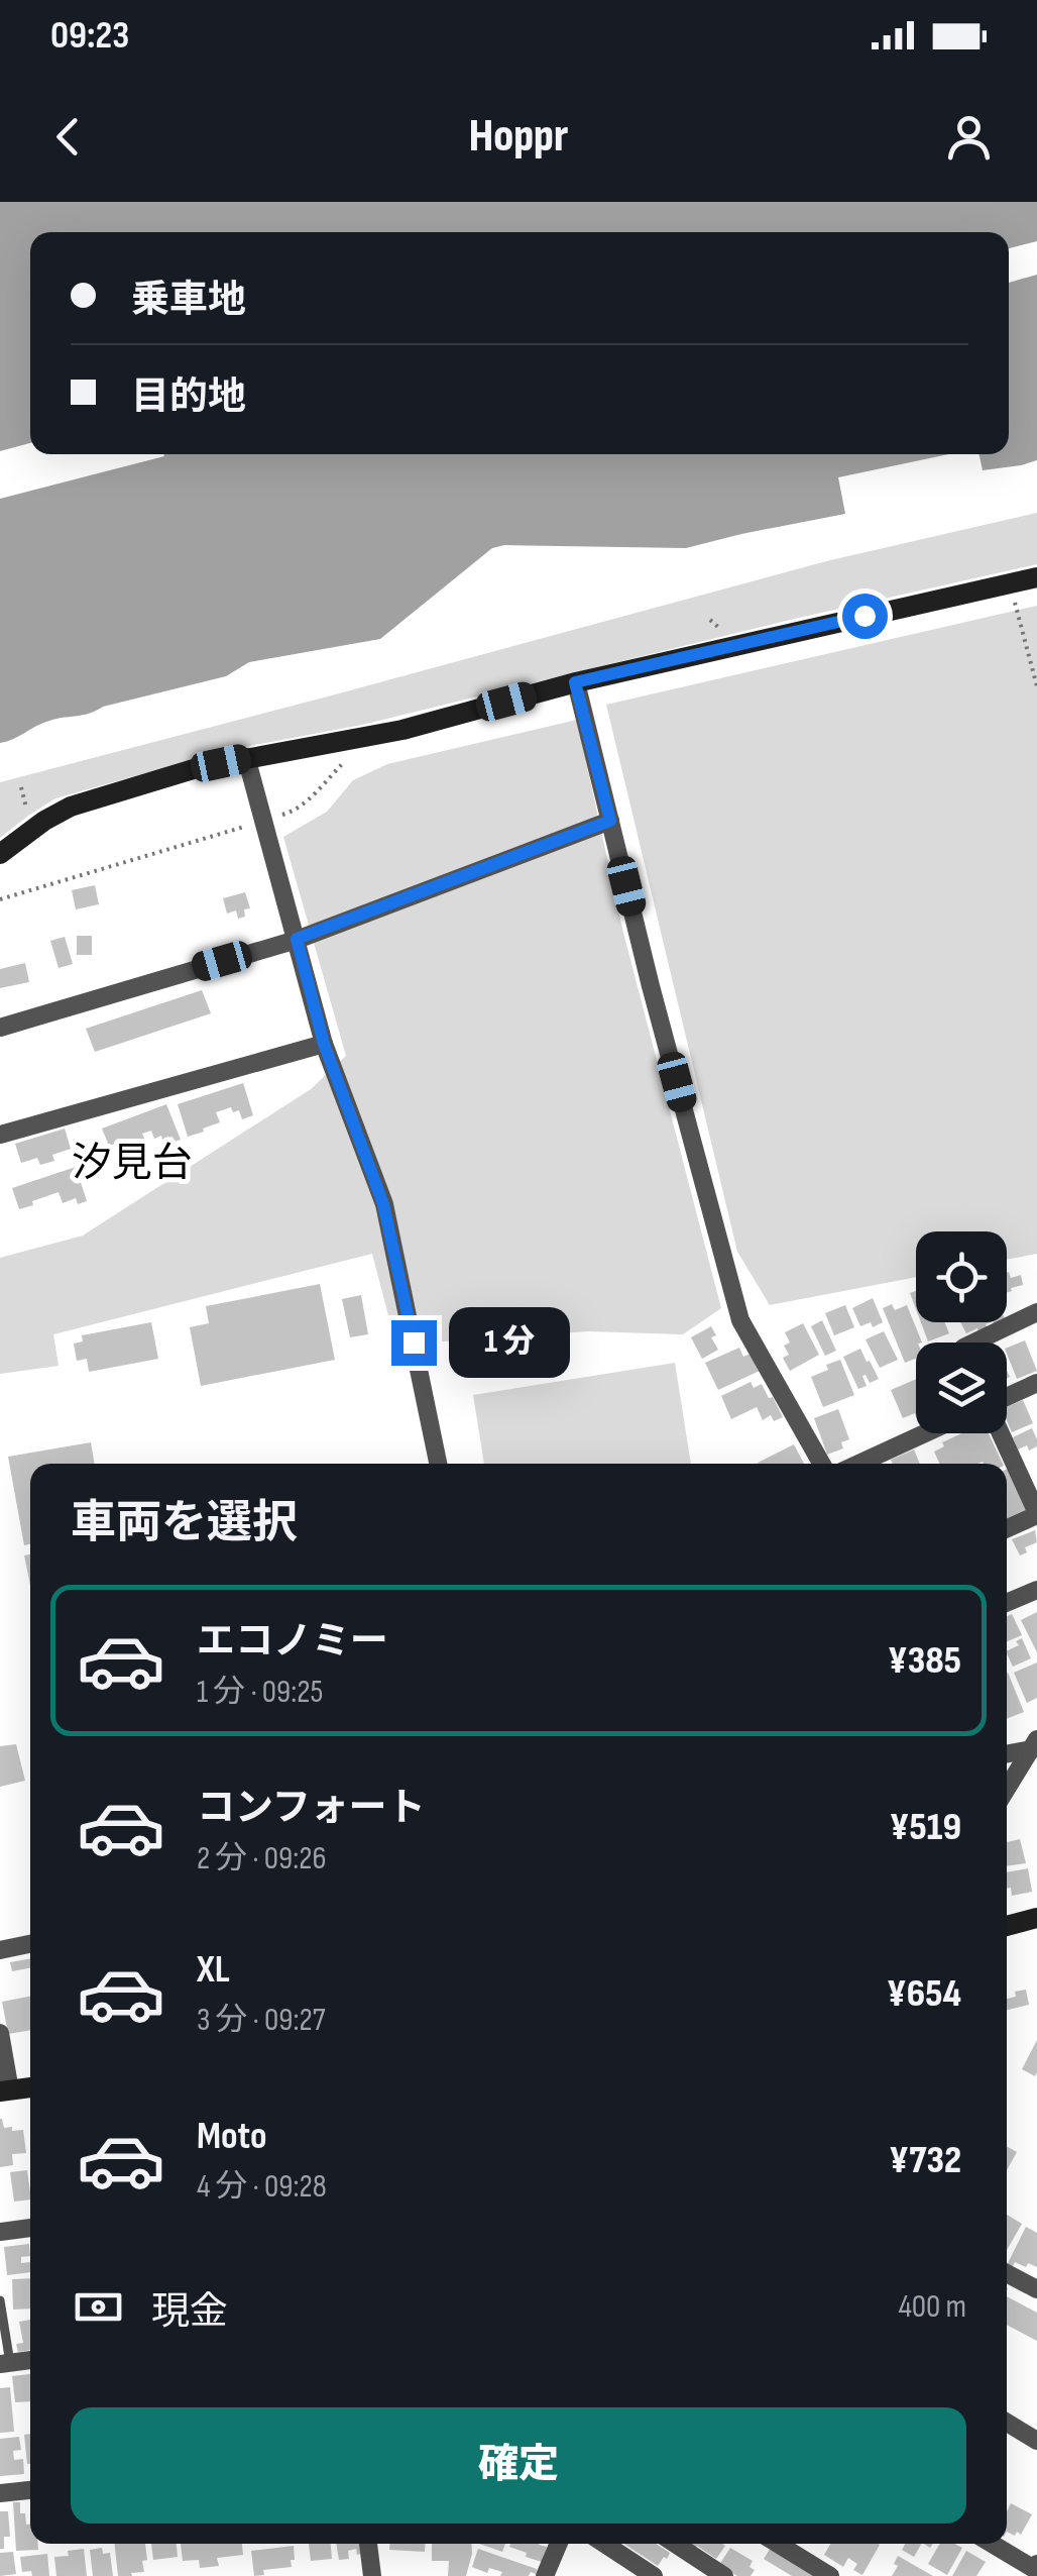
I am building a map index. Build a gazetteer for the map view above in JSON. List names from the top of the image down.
{
  "districts": ["汐見台"],
  "page": {
    "status": "09:23",
    "header": "Hoppr",
    "banner": ["乗車地", "目的地"],
    "bubble": "1 分",
    "heading": "車両を選択",
    "list": [
      {
        "name": "エコノミー",
        "note": "1 分 · 09:25",
        "value": "¥385"
      },
      {
        "name": "コンフォート",
        "note": "2 分 · 09:26",
        "value": "¥519"
      },
      {
        "name": "XL",
        "note": "3 分 · 09:27",
        "value": "¥654"
      },
      {
        "name": "Moto",
        "note": "4 分 · 09:28",
        "value": "¥732"
      }
    ],
    "pay": ["現金", "400 m"],
    "buttons": "確定"
  }
}
